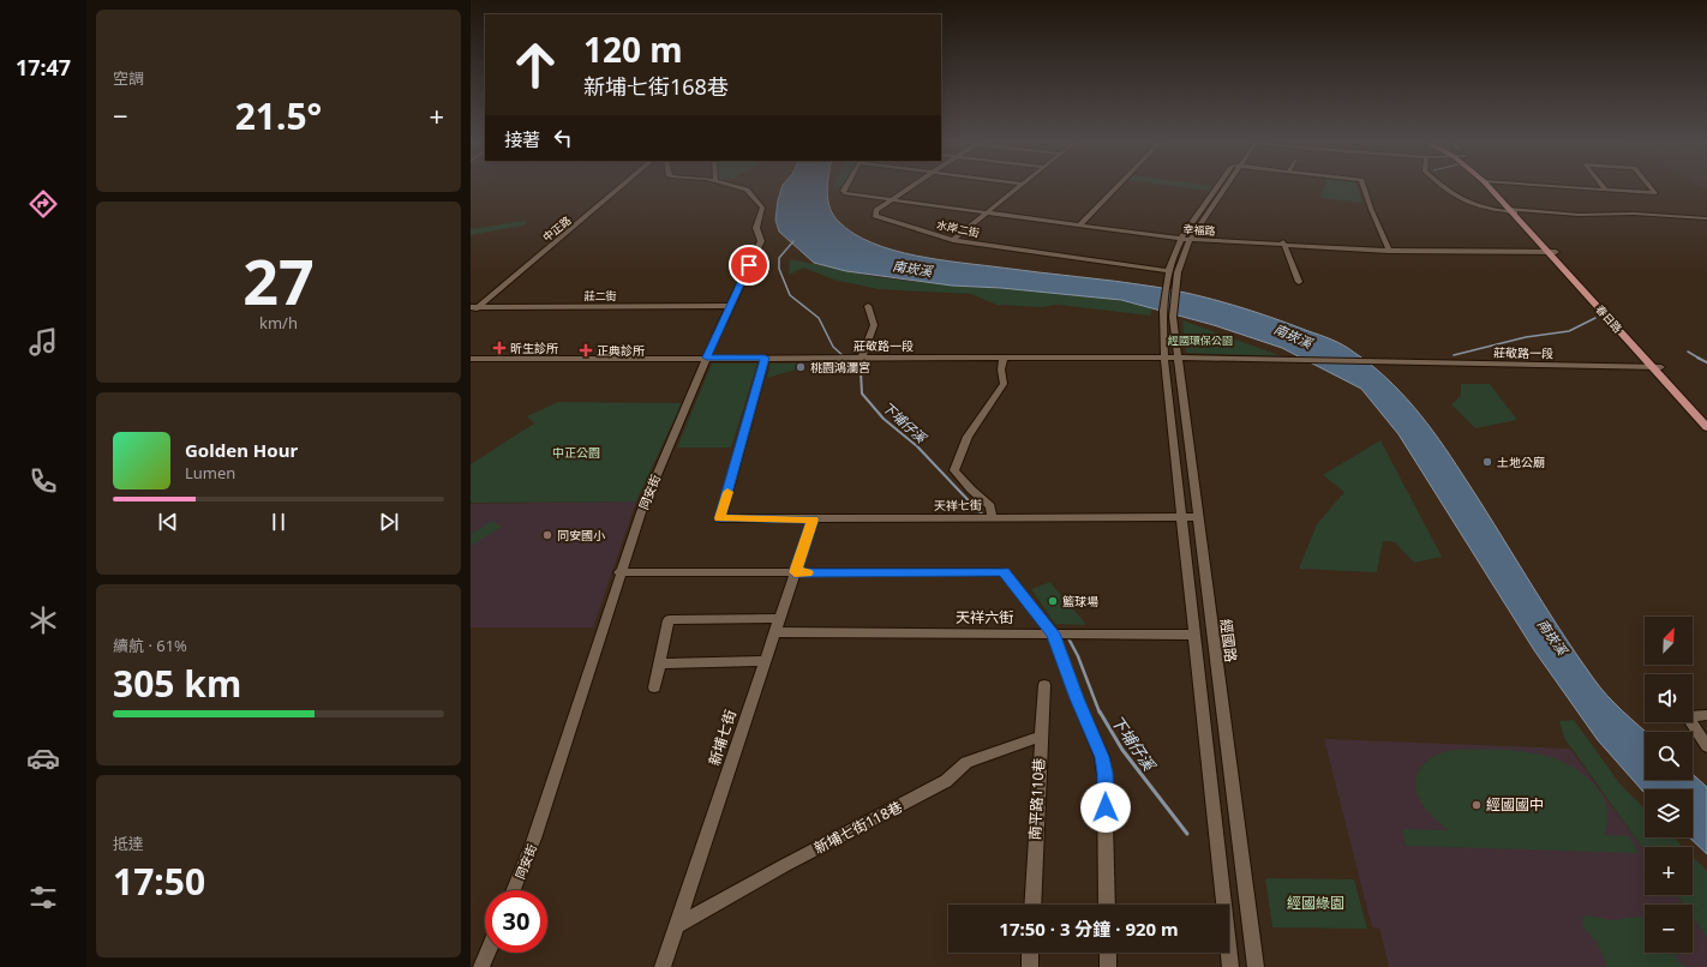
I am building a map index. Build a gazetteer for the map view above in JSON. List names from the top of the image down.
{
  "streets": {
    "main road": ["春日路"],
    "street": [
      "中正路",
      "水岸二街",
      "幸福路",
      "莊二街",
      "莊敬路一段",
      "同安街",
      "天祥七街",
      "天祥六街",
      "經國路",
      "新埔七街",
      "南平路110巷",
      "新埔七街118巷"
    ]
  },
  "crossings": [
    ["中正路", "莊二街"],
    ["水岸二街", "幸福路"],
    ["水岸二街", "經國路"],
    ["幸福路", "春日路"],
    ["幸福路", "經國路"],
    ["莊二街", "同安街"],
    ["春日路", "莊敬路一段"],
    ["莊敬路一段", "同安街"],
    ["莊敬路一段", "天祥七街"],
    ["莊敬路一段", "經國路"],
    ["天祥七街", "經國路"],
    ["天祥七街", "新埔七街"],
    ["天祥六街", "經國路"],
    ["天祥六街", "新埔七街"],
    ["新埔七街", "新埔七街118巷"],
    ["南平路110巷", "新埔七街118巷"]
  ],
  "water": ["南崁溪", "下埔仔溪"],
  "parks": ["經國環保公園", "中正公園", "經國綠園"],
  "places": {
    "health": ["昕生診所", "正典診所"],
    "other": [
      "桃園鴻瀾宮",
      "土地公廟",
      "同安國小",
      "籃球場",
      "經國國中"
    ]
  },
  "north": "top right",
  "page": {
    "tabs": "17:47",
    "tile": [
      "空調",
      ["27", "km/h"],
      ["續航 · 61%", "305 km"],
      ["抵達", "17:50"]
    ],
    "turn": ["120 m", "新埔七街168巷"],
    "heat": ["−", "21.5°", "+"],
    "then": "接著",
    "song": ["Golden Hour", "Lumen"],
    "map_buttons": ["+", "−"],
    "limit": "30",
    "trip": "17:50 · 3 分鐘 · 920 m"
  }
}
